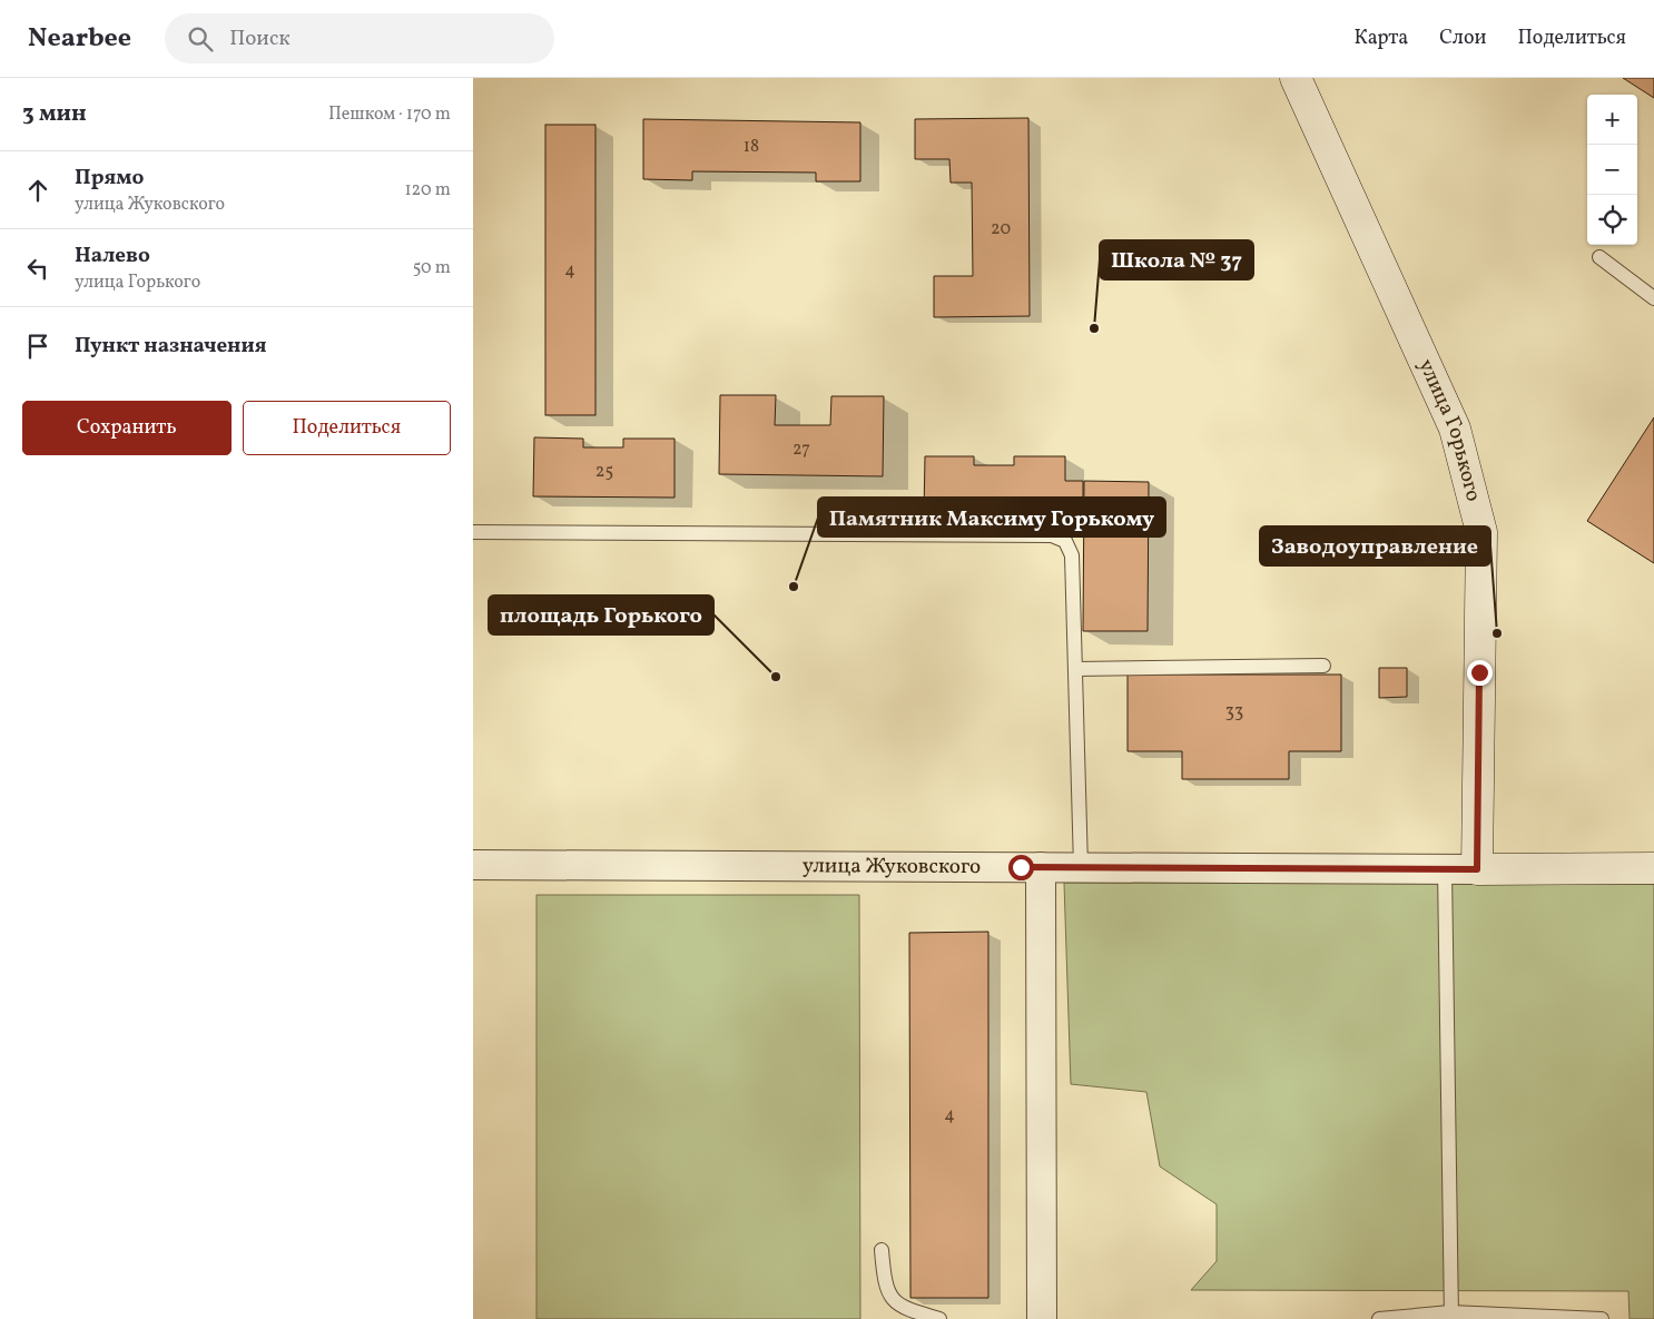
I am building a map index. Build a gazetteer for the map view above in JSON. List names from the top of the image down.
{
  "streets": {
    "main road": ["улица Горького"],
    "street": ["улица Жуковского"]
  },
  "crossings": [
    ["улица Горького", "улица Жуковского"]
  ],
  "places": [
    "Школа № 37",
    "Памятник Максиму Горькому",
    "Заводоуправление",
    "площадь Горького"
  ],
  "house_numbers": [
    "18",
    "20",
    "4",
    "27",
    "25",
    "33",
    "4"
  ],
  "page": {
    "header": "Nearbee",
    "search": "Поиск",
    "nav": ["Карта", "Слои", "Поделиться"],
    "heading": ["3 мин", "Пешком · 170 m"],
    "map_buttons": ["+", "−"],
    "list": [
      ["Прямо", "улица Жуковского", "120 m"],
      ["Налево", "улица Горького", "50 m"],
      "Пункт назначения"
    ],
    "buttons": ["Сохранить", "Поделиться"]
  }
}
